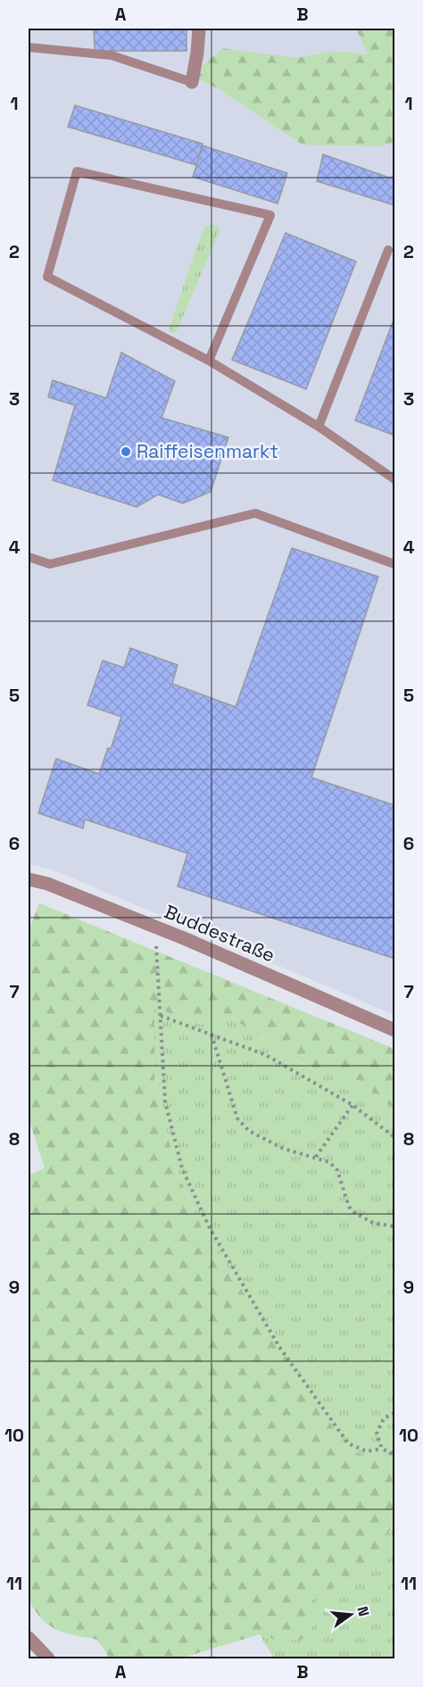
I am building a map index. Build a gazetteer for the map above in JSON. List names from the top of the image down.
{
  "streets": {
    "street": ["Buddestraße"]
  },
  "places": ["Raiffeisenmarkt"],
  "north": "right",
  "grid": {
    "columns": ["A", "B"],
    "rows": [
      "1",
      "2",
      "3",
      "4",
      "5",
      "6",
      "7",
      "8",
      "9",
      "10",
      "11"
    ]
  }
}
